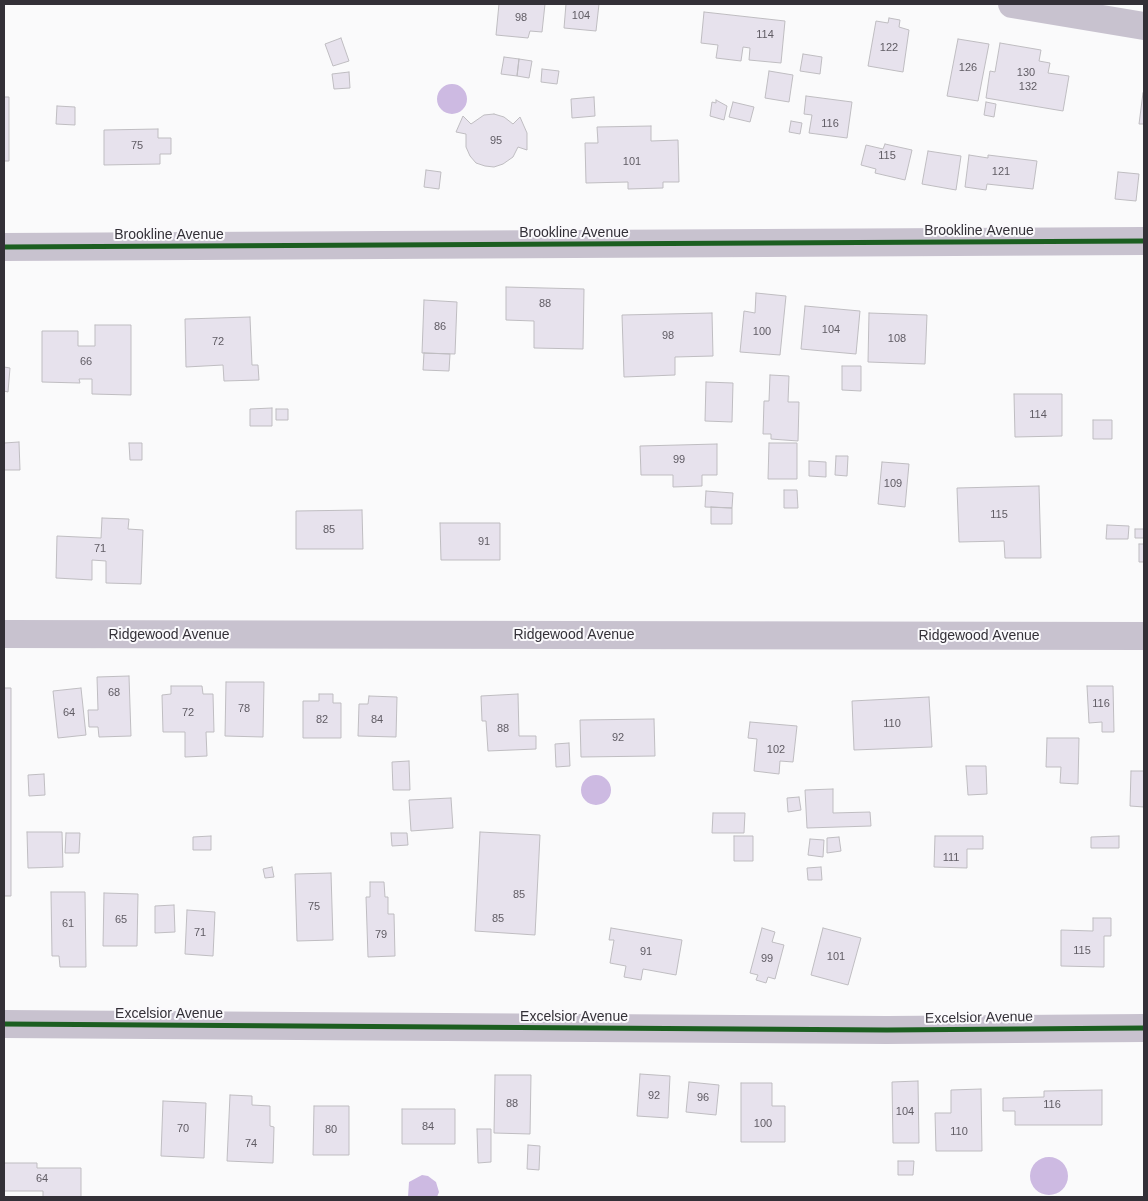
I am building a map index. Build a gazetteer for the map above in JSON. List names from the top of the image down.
{
  "streets": {
    "street": ["Brookline Avenue", "Ridgewood Avenue", "Excelsior Avenue"]
  },
  "house_numbers": [
    "104",
    "98",
    "114",
    "122",
    "126",
    "130",
    "132",
    "116",
    "95",
    "75",
    "115",
    "101",
    "121",
    "88",
    "86",
    "104",
    "100",
    "98",
    "108",
    "72",
    "66",
    "114",
    "99",
    "109",
    "115",
    "85",
    "91",
    "71",
    "68",
    "116",
    "78",
    "64",
    "72",
    "82",
    "84",
    "110",
    "88",
    "92",
    "102",
    "111",
    "85",
    "75",
    "85",
    "65",
    "61",
    "71",
    "79",
    "115",
    "91",
    "101",
    "99",
    "92",
    "96",
    "88",
    "116",
    "104",
    "100",
    "84",
    "70",
    "80",
    "110",
    "74",
    "64"
  ]
}
